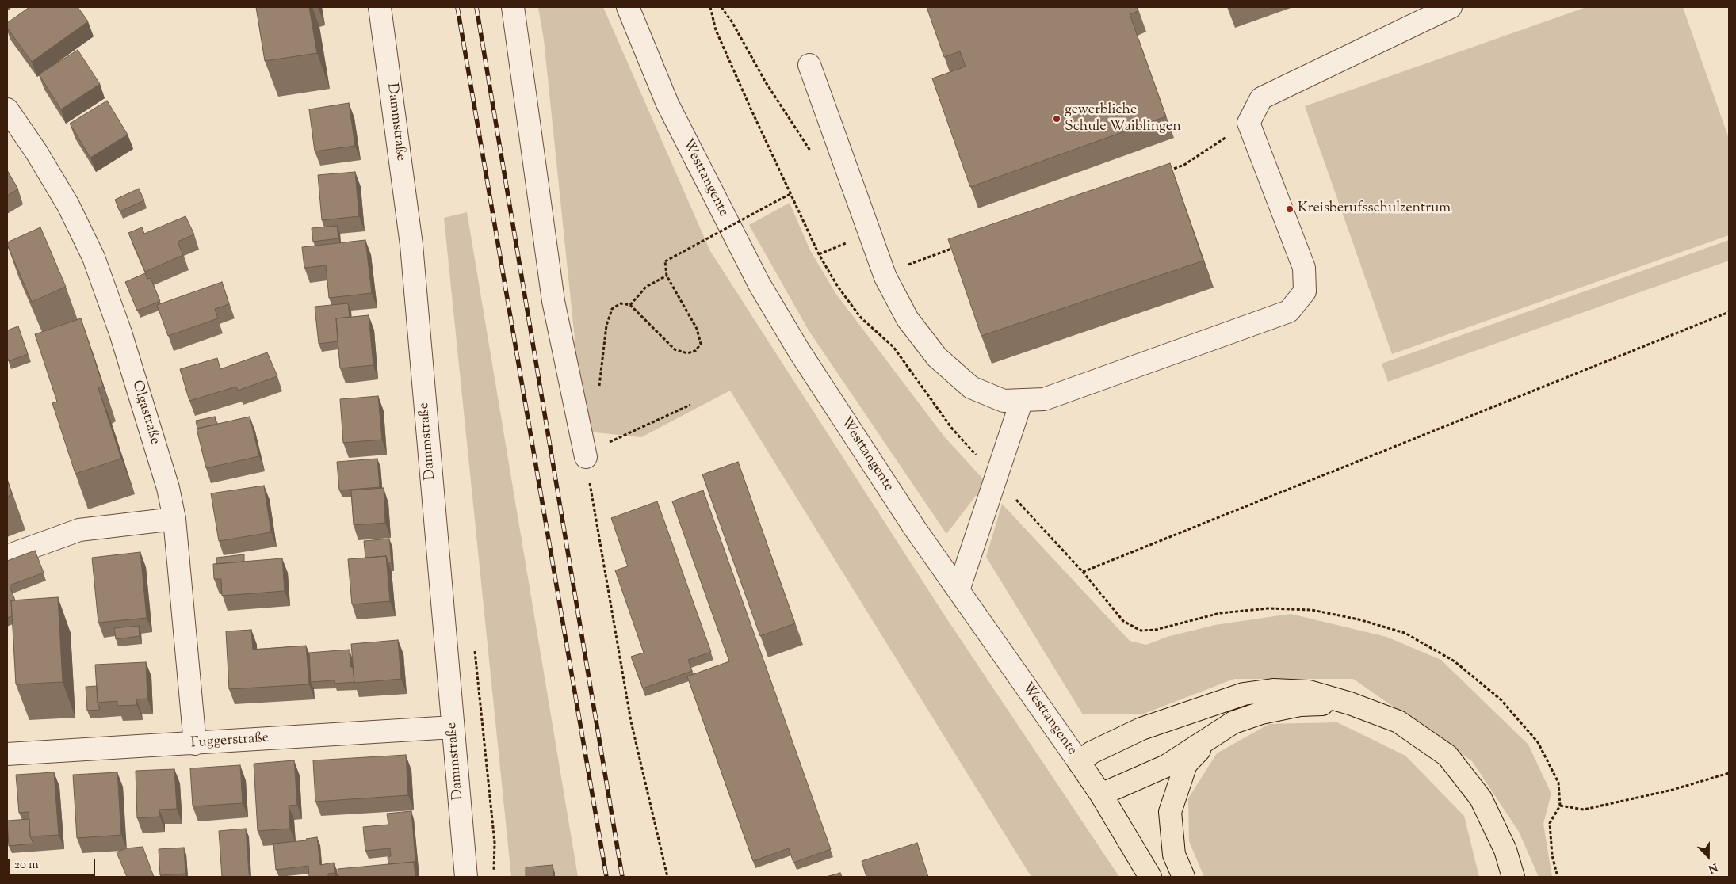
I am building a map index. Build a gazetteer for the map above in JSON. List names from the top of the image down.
{
  "streets": {
    "main road": ["Westtangente"],
    "street": ["Dammstraße", "Olgastraße", "Fuggerstraße"]
  },
  "crossings": [
    ["Dammstraße", "Fuggerstraße"],
    ["Olgastraße", "Fuggerstraße"]
  ],
  "places": ["gewerbliche Schule Waiblingen", "Kreisberufsschulzentrum"],
  "scale_bar": "20 m",
  "north": "bottom"
}
